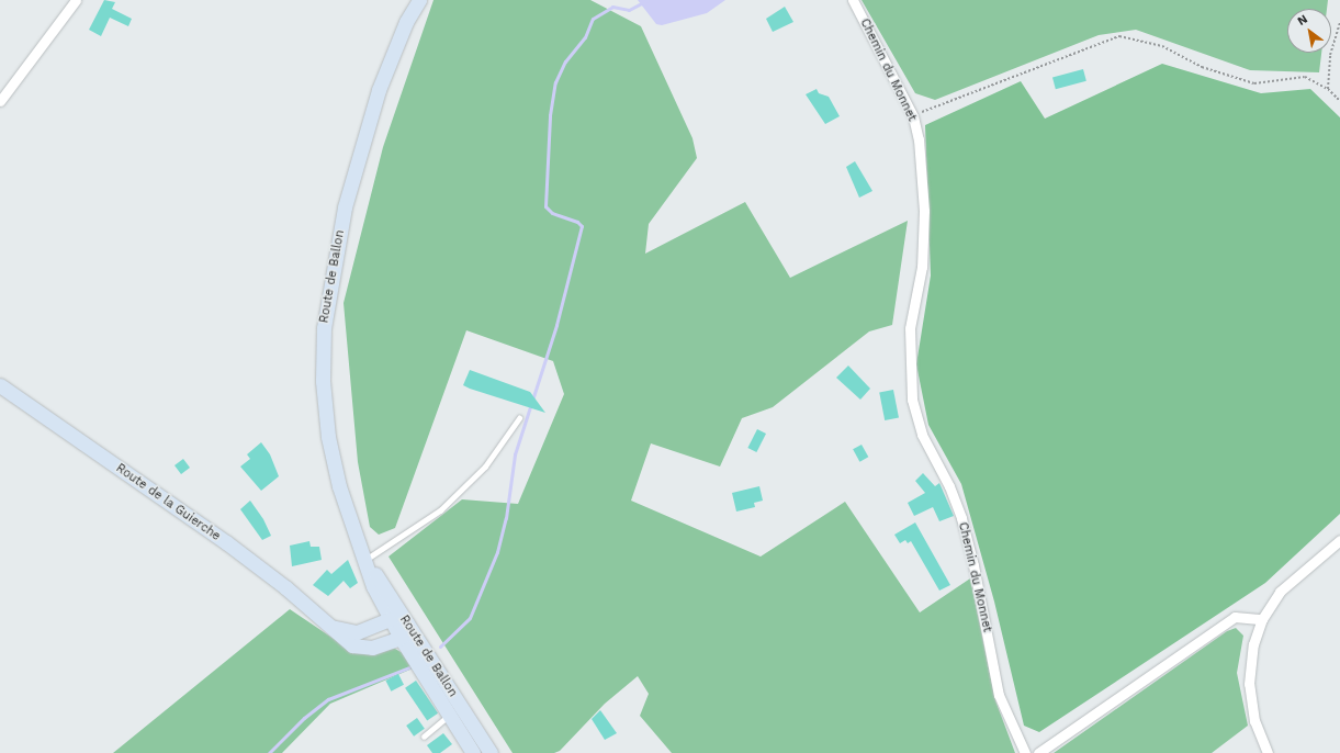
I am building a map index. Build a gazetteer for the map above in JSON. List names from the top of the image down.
{
  "streets": {
    "main road": ["Route de Ballon", "Route de la Guierche"],
    "street": ["Chemin du Monnet"]
  },
  "crossings": [
    ["Route de Ballon", "Route de la Guierche"]
  ],
  "north": "top left"
}
